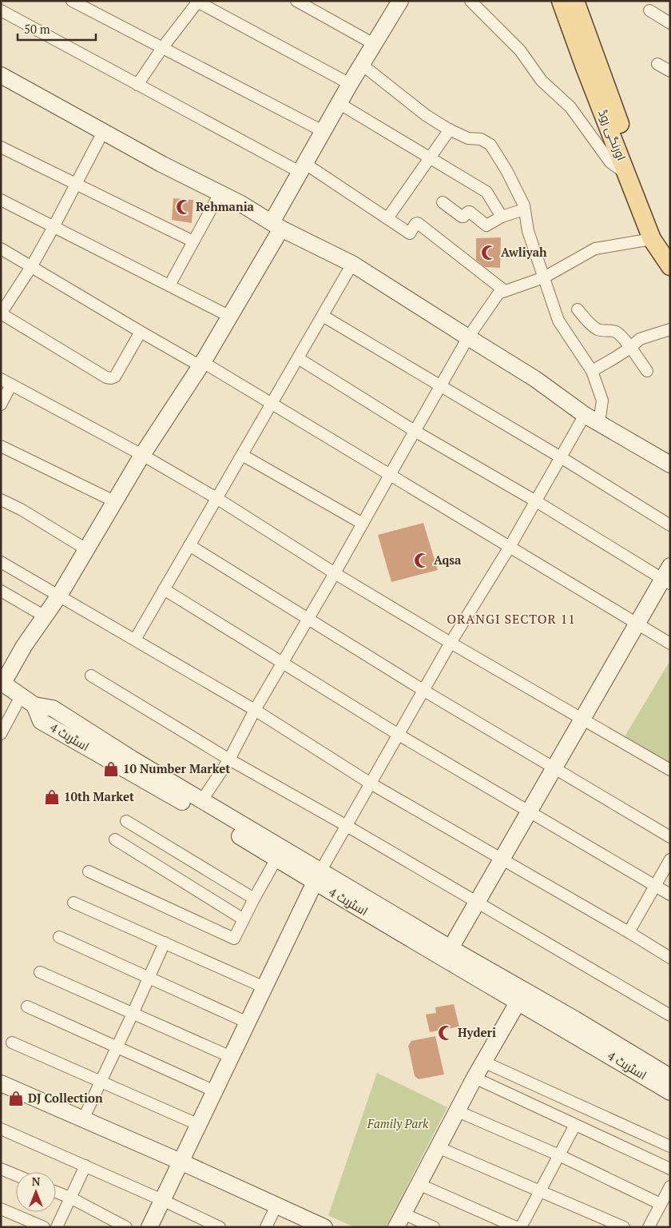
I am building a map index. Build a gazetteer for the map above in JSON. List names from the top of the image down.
{
  "streets": {
    "main road": ["اورنگی روڈ"],
    "street": ["اسٹریٹ 4"]
  },
  "districts": ["ORANGI SECTOR 11"],
  "parks": ["Family Park"],
  "places": {
    "mosque": [
      "Rehmania",
      "Awliyah",
      "Aqsa",
      "Hyderi"
    ],
    "shop": ["10 Number Market", "10th Market", "DJ Collection"]
  },
  "scale_bar": "50 m",
  "north": "top"
}
